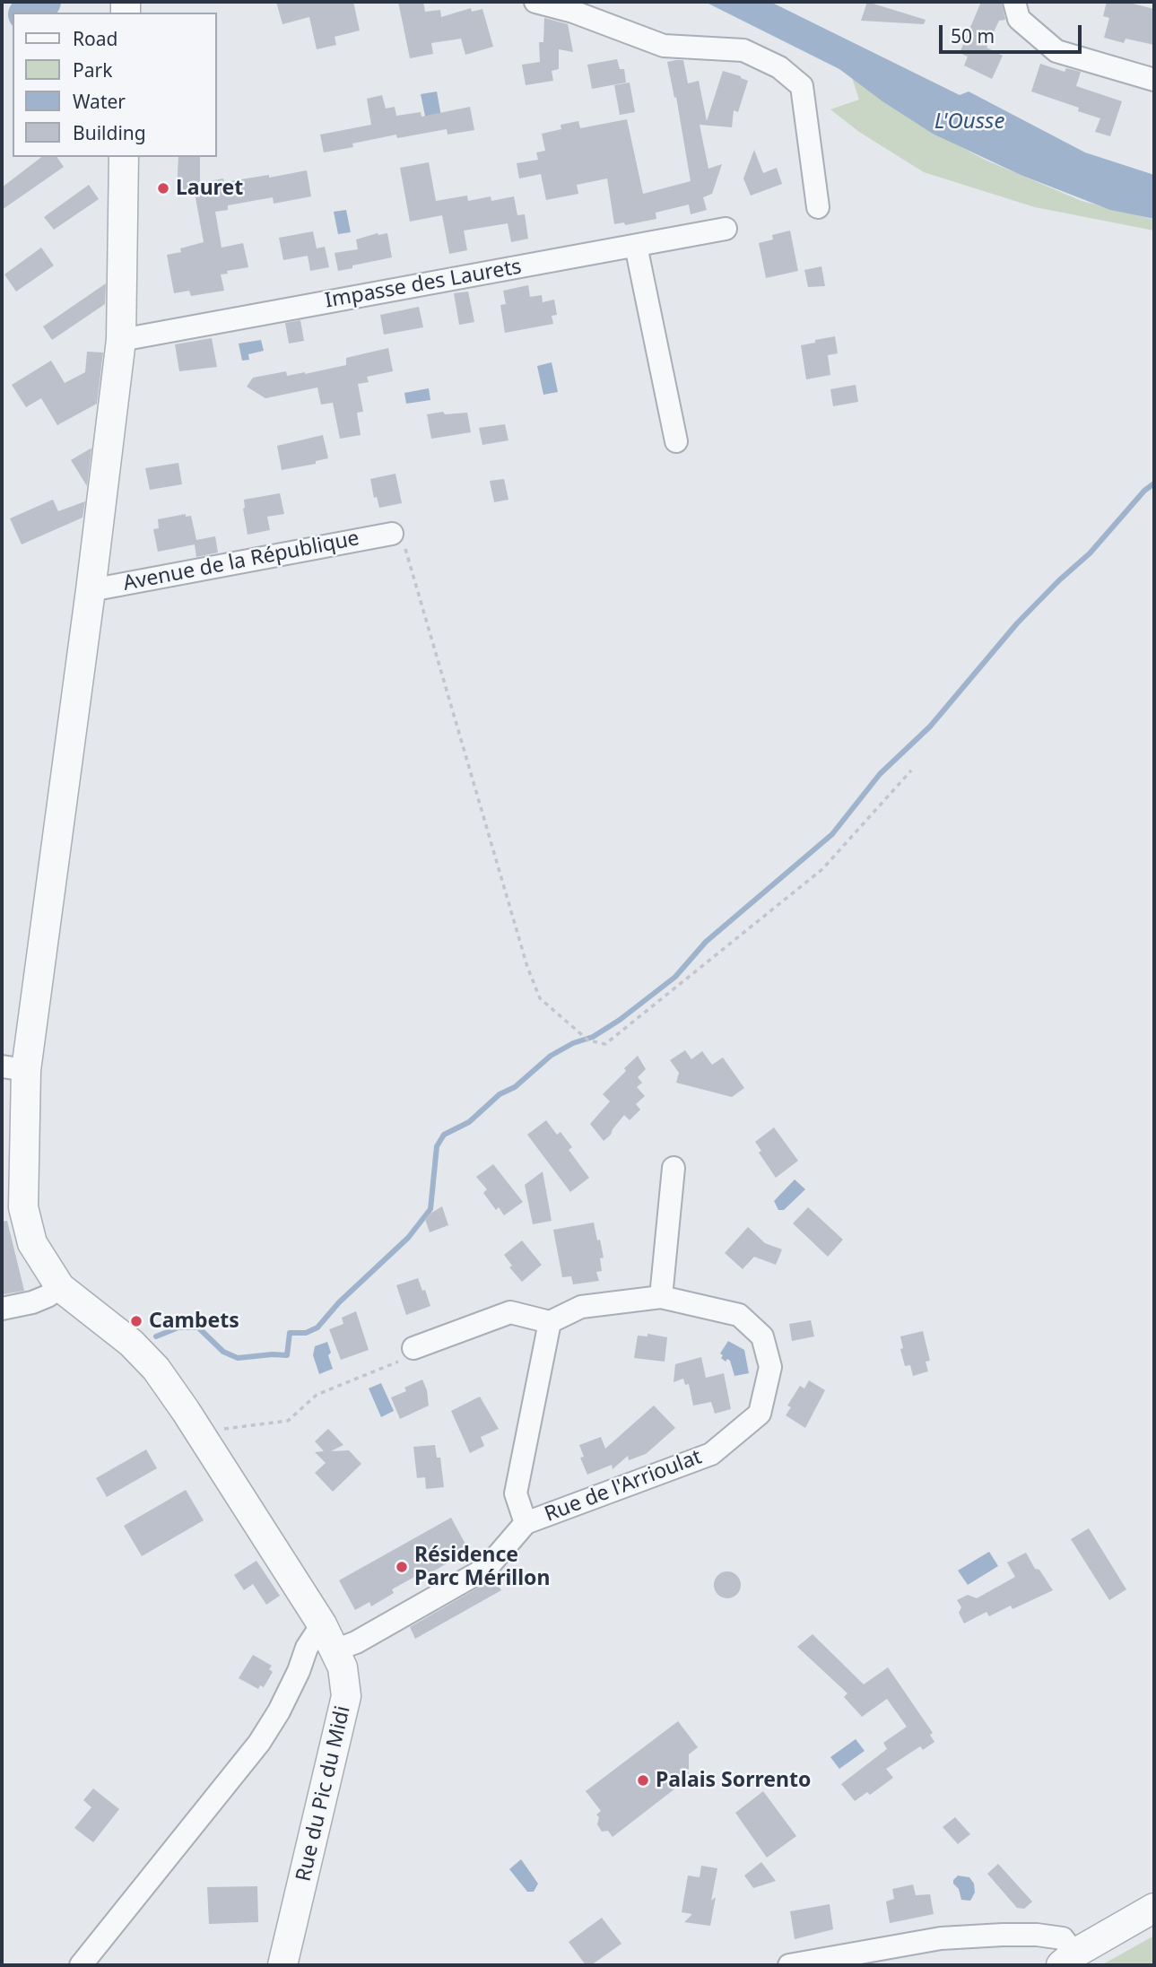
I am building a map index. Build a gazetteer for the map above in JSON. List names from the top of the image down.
{
  "streets": {
    "street": [
      "Impasse des Laurets",
      "Avenue de la République",
      "Rue de l'Arrioulat",
      "Rue du Pic du Midi"
    ]
  },
  "water": ["L'Ousse"],
  "places": [
    "Lauret",
    "Cambets",
    "Résidence Parc Mérillon",
    "Palais Sorrento"
  ],
  "legend": [
    "Road",
    "Park",
    "Water",
    "Building"
  ],
  "scale_bar": "50 m"
}
